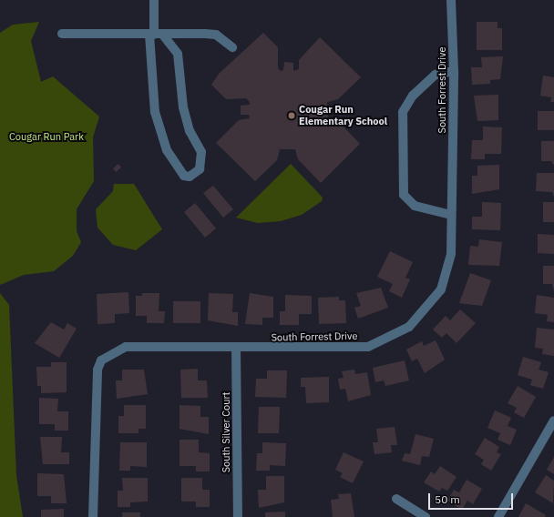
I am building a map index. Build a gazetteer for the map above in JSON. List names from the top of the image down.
{
  "streets": {
    "street": ["South Forrest Drive", "South Silver Court"]
  },
  "crossings": [
    ["South Forrest Drive", "South Silver Court"]
  ],
  "parks": ["Cougar Run Park"],
  "places": ["Cougar Run Elementary School"],
  "scale_bar": "50 m"
}
